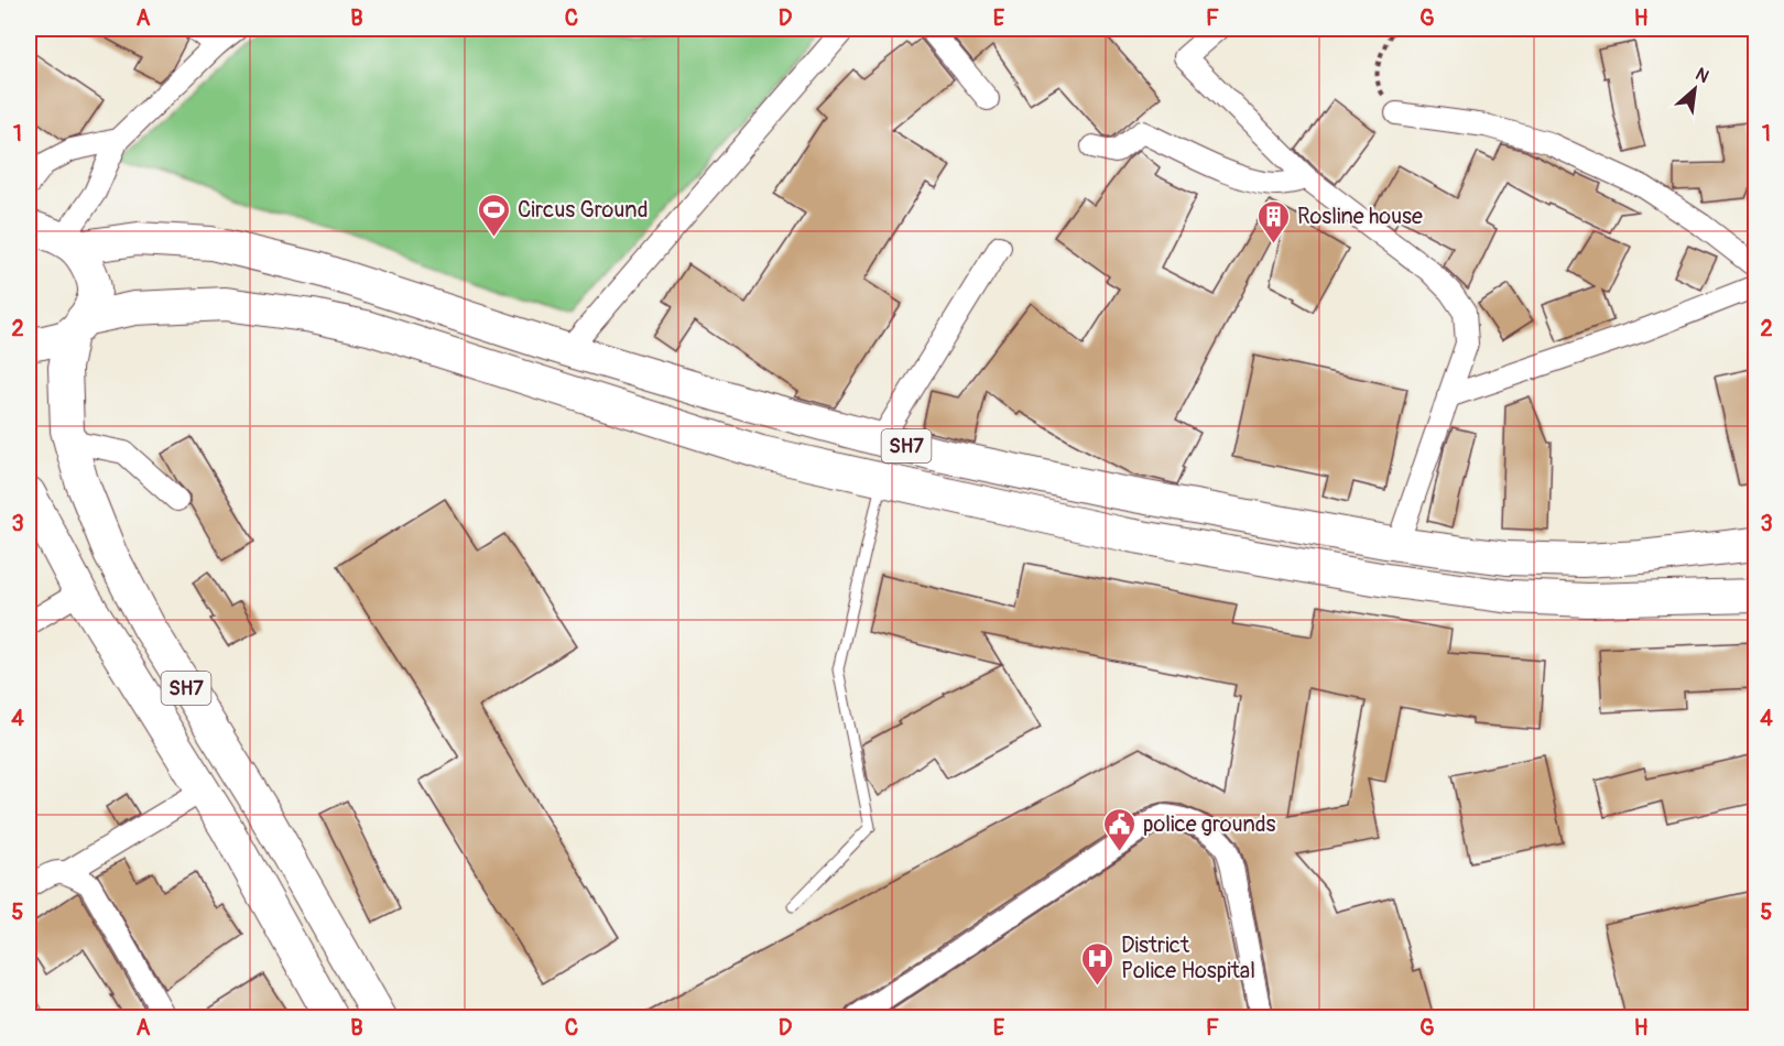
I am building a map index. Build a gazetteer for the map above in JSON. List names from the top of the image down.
{
  "streets": {
    "main road": ["SH7"]
  },
  "places": {
    "sports": ["Circus Ground"],
    "building": ["Rosline house"],
    "public building": ["police grounds"],
    "hospital": ["District Police Hospital"]
  },
  "north": "top right",
  "grid": {
    "columns": [
      "A",
      "B",
      "C",
      "D",
      "E",
      "F",
      "G",
      "H"
    ],
    "rows": [
      "1",
      "2",
      "3",
      "4",
      "5"
    ]
  }
}
